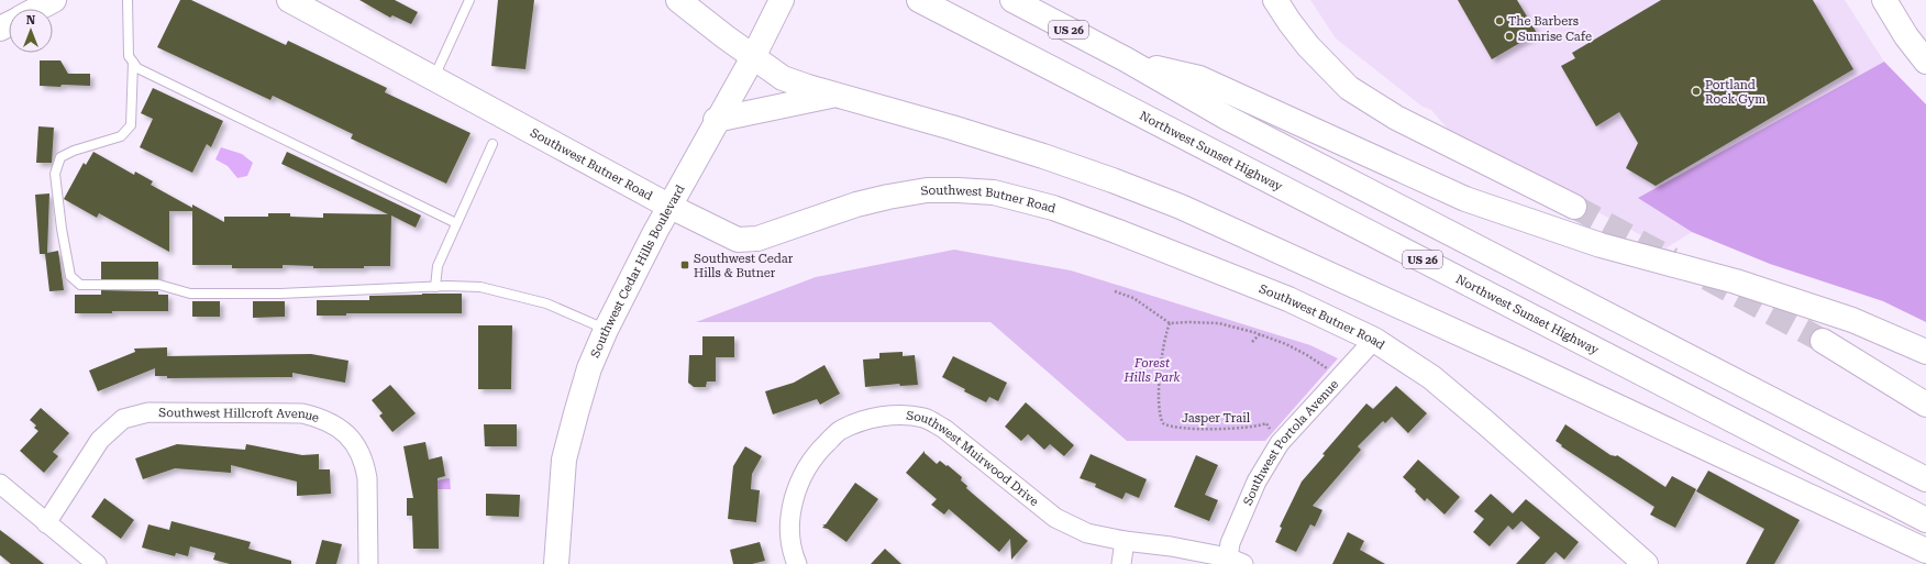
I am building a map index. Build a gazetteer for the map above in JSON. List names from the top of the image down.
{
  "streets": {
    "main road": [
      "US 26",
      "Northwest Sunset Highway",
      "Southwest Butner Road",
      "Southwest Cedar Hills Boulevard"
    ],
    "street": ["Southwest Hillcroft Avenue", "Southwest Portola Avenue", "Southwest Muirwood Drive"],
    "path": ["Jasper Trail"]
  },
  "crossings": [
    ["Southwest Butner Road", "Southwest Cedar Hills Boulevard"],
    ["Southwest Butner Road", "Southwest Portola Avenue"],
    ["Southwest Portola Avenue", "Southwest Muirwood Drive"]
  ],
  "parks": ["Forest Hills Park"],
  "places": {
    "other": ["The Barbers", "Sunrise Cafe", "Portland Rock Gym"],
    "transit": ["Southwest Cedar Hills & Butner"]
  },
  "north": "top"
}
